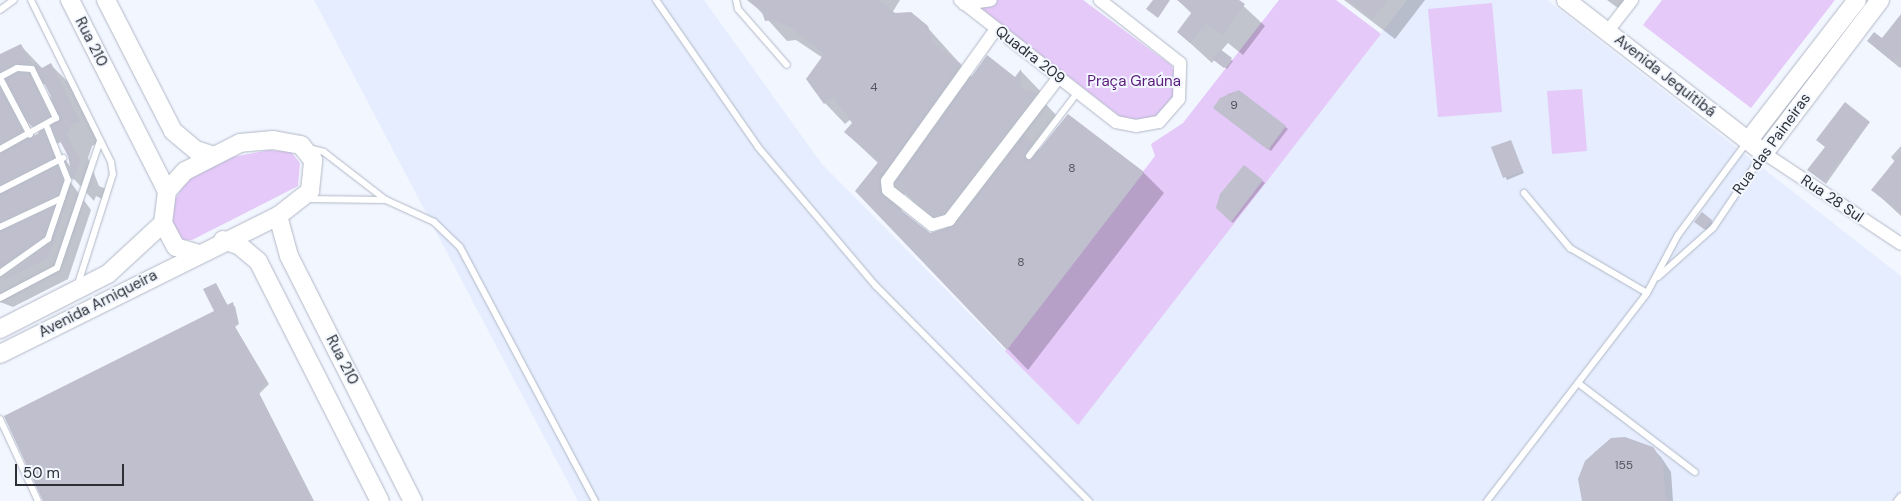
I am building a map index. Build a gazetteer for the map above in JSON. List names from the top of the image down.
{
  "streets": {
    "main road": [
      "Rua 210",
      "Avenida Jequitibá",
      "Rua das Paineiras",
      "Avenida Arniqueira"
    ],
    "street": ["Quadra 209", "Rua 28 Sul"]
  },
  "crossings": [
    ["Rua 210", "Avenida Arniqueira"],
    ["Avenida Jequitibá", "Rua das Paineiras"],
    ["Avenida Jequitibá", "Rua 28 Sul"],
    ["Rua das Paineiras", "Rua 28 Sul"]
  ],
  "parks": ["Praça Graúna"],
  "house_numbers": [
    "4",
    "9",
    "8",
    "8",
    "155"
  ],
  "scale_bar": "50 m"
}
